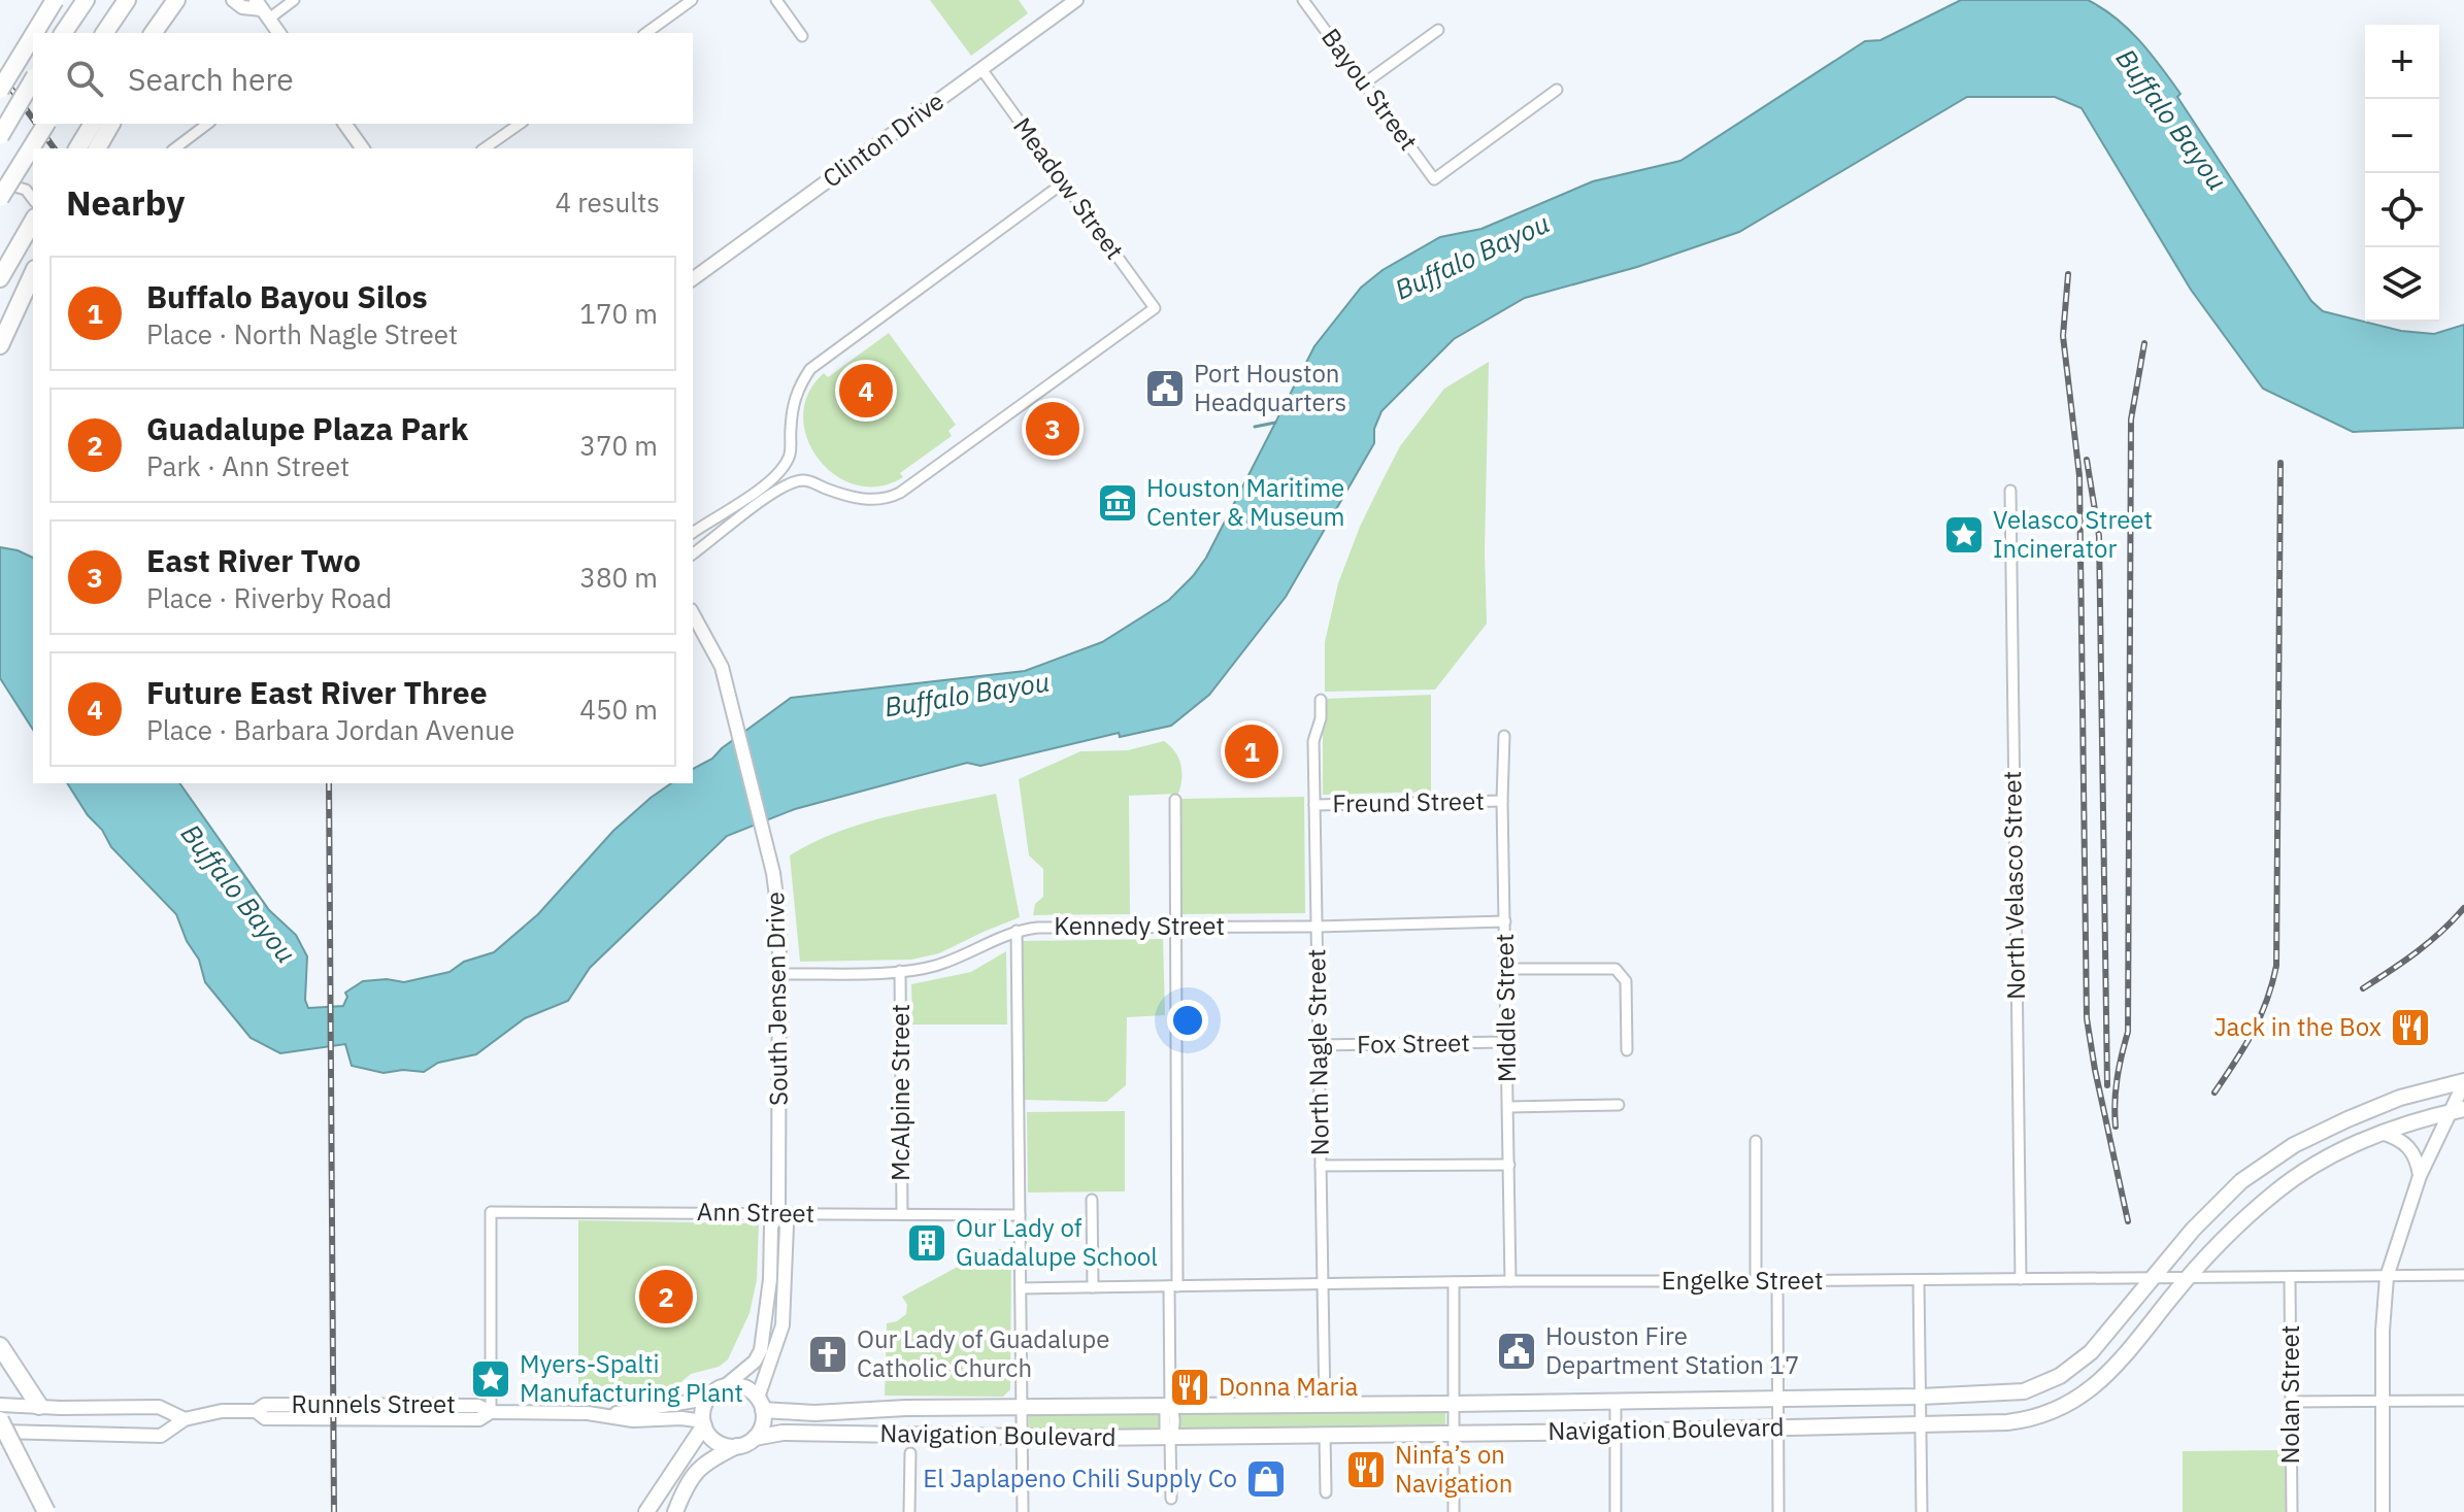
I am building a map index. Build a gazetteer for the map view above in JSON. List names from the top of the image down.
{
  "streets": {
    "main road": [
      "Clinton Drive",
      "South Jensen Drive",
      "Runnels Street",
      "Navigation Boulevard"
    ],
    "street": [
      "Bayou Street",
      "Meadow Street",
      "Freund Street",
      "North Velasco Street",
      "Kennedy Street",
      "Middle Street",
      "Fox Street",
      "North Nagle Street",
      "McAlpine Street",
      "Ann Street",
      "Engelke Street",
      "Nolan Street"
    ]
  },
  "crossings": [
    ["Clinton Drive", "Meadow Street"],
    ["Freund Street", "Middle Street"],
    ["Freund Street", "North Nagle Street"],
    ["North Velasco Street", "Engelke Street"],
    ["Kennedy Street", "South Jensen Drive"],
    ["Kennedy Street", "Middle Street"],
    ["Kennedy Street", "North Nagle Street"],
    ["Kennedy Street", "McAlpine Street"],
    ["South Jensen Drive", "Ann Street"],
    ["South Jensen Drive", "Runnels Street"],
    ["South Jensen Drive", "Navigation Boulevard"],
    ["Middle Street", "Fox Street"],
    ["Middle Street", "Engelke Street"],
    ["Fox Street", "North Nagle Street"],
    ["North Nagle Street", "Engelke Street"],
    ["North Nagle Street", "Navigation Boulevard"],
    ["McAlpine Street", "Ann Street"],
    ["Ann Street", "Runnels Street"],
    ["Engelke Street", "Nolan Street"],
    ["Engelke Street", "Navigation Boulevard"],
    ["Runnels Street", "Navigation Boulevard"]
  ],
  "water": ["Buffalo Bayou"],
  "places": {
    "public building": ["Port Houston Headquarters", "Houston Fire Department Station 17"],
    "museum": ["Houston Maritime Center & Museum"],
    "place": ["Velasco Street Incinerator", "Myers-Spalti Manufacturing Plant"],
    "restaurant": ["Jack in the Box", "Donna Maria", "Ninfa’s on Navigation"],
    "building": ["Our Lady of Guadalupe School"],
    "church": ["Our Lady of Guadalupe Catholic Church"],
    "shop": ["El Japlapeno Chili Supply Co"]
  },
  "page": {
    "map_buttons": ["+", "−"],
    "search": "Search here",
    "heading": ["Nearby", "4 results"],
    "list": [
      {
        "mark": "1",
        "name": "Buffalo Bayou Silos",
        "note": "Place · North Nagle Street",
        "value": "170 m"
      },
      {
        "mark": "2",
        "name": "Guadalupe Plaza Park",
        "note": "Park · Ann Street",
        "value": "370 m"
      },
      {
        "mark": "3",
        "name": "East River Two",
        "note": "Place · Riverby Road",
        "value": "380 m"
      },
      {
        "mark": "4",
        "name": "Future East River Three",
        "note": "Place · Barbara Jordan Avenue",
        "value": "450 m"
      }
    ],
    "pins": [
      "4",
      "3",
      "1",
      "2"
    ]
  }
}
